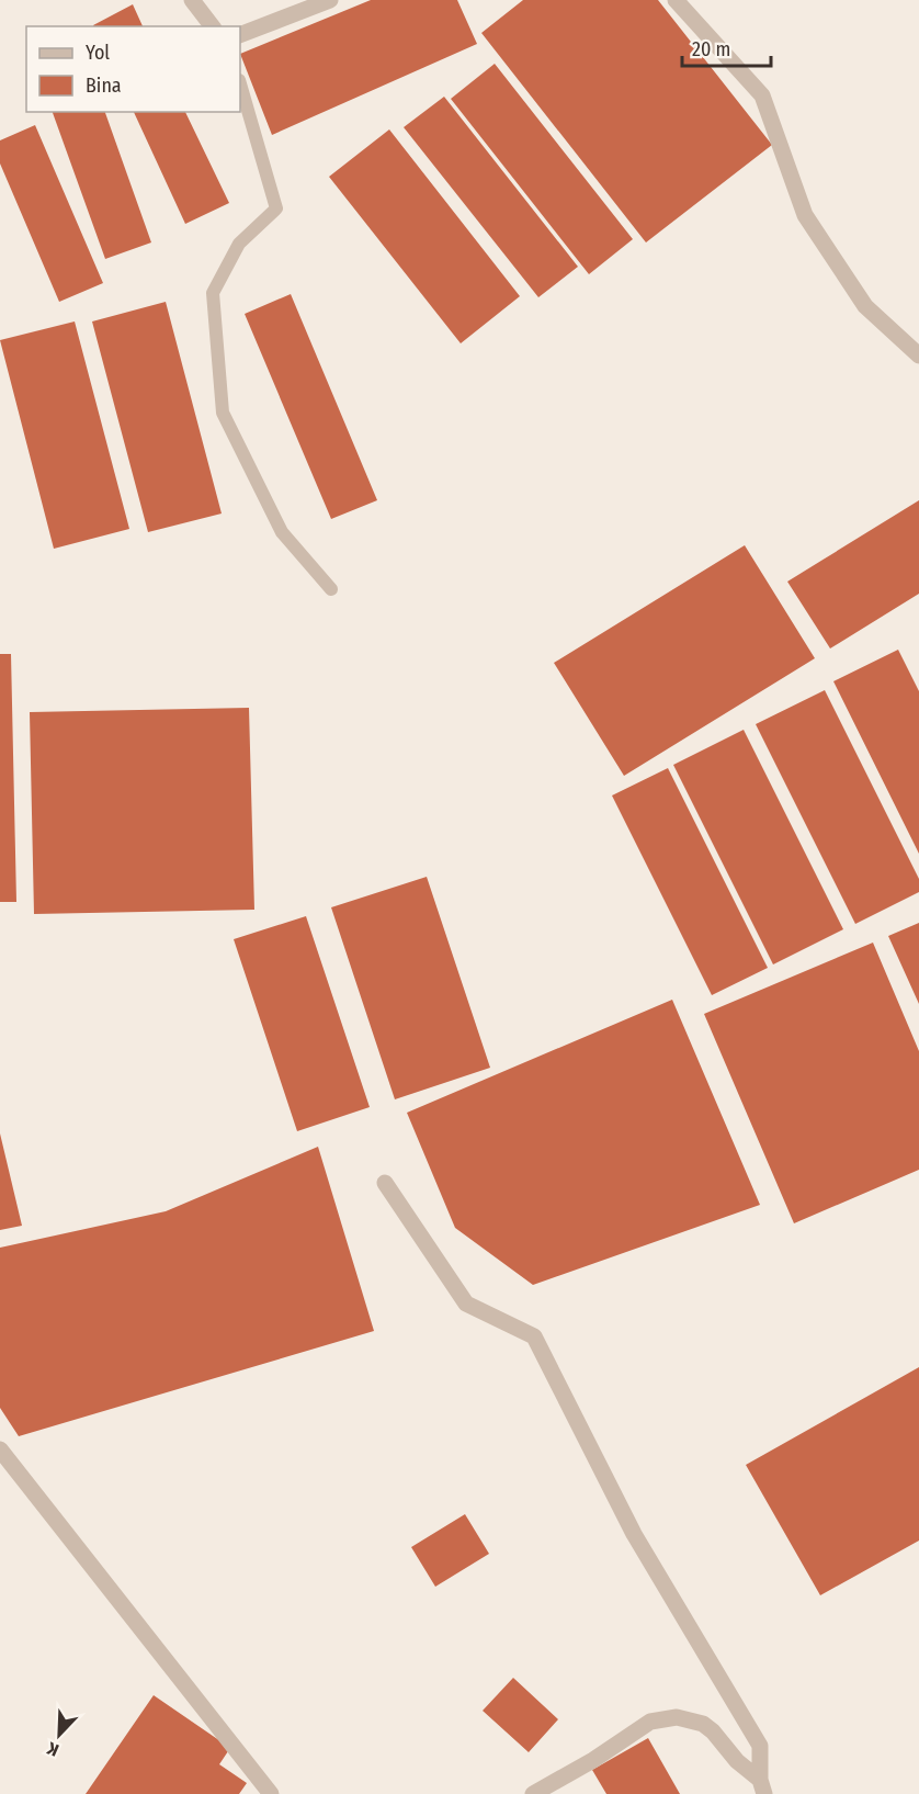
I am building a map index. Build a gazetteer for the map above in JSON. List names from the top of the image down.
{
  "legend": ["Yol", "Bina"],
  "scale_bar": "20 m",
  "north": "bottom left"
}
